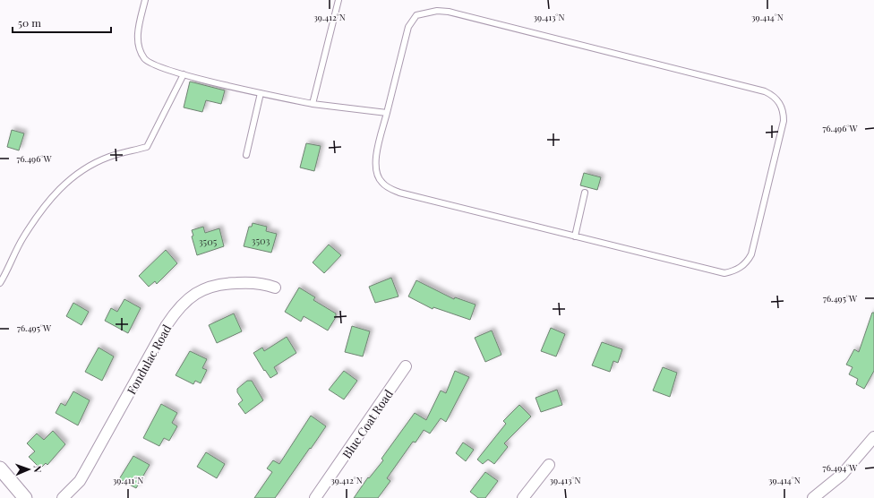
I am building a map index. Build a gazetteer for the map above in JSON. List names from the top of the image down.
{
  "streets": {
    "street": ["Fondulac Road", "Blue Coat Road"]
  },
  "house_numbers": ["3503", "3505"],
  "scale_bar": "50 m",
  "north": "right",
  "coordinates": [
    "39.412°N",
    "39.413°N",
    "39.414°N",
    "76.496°W",
    "76.495°W",
    "76.494°W",
    "39.411°N"
  ]
}
